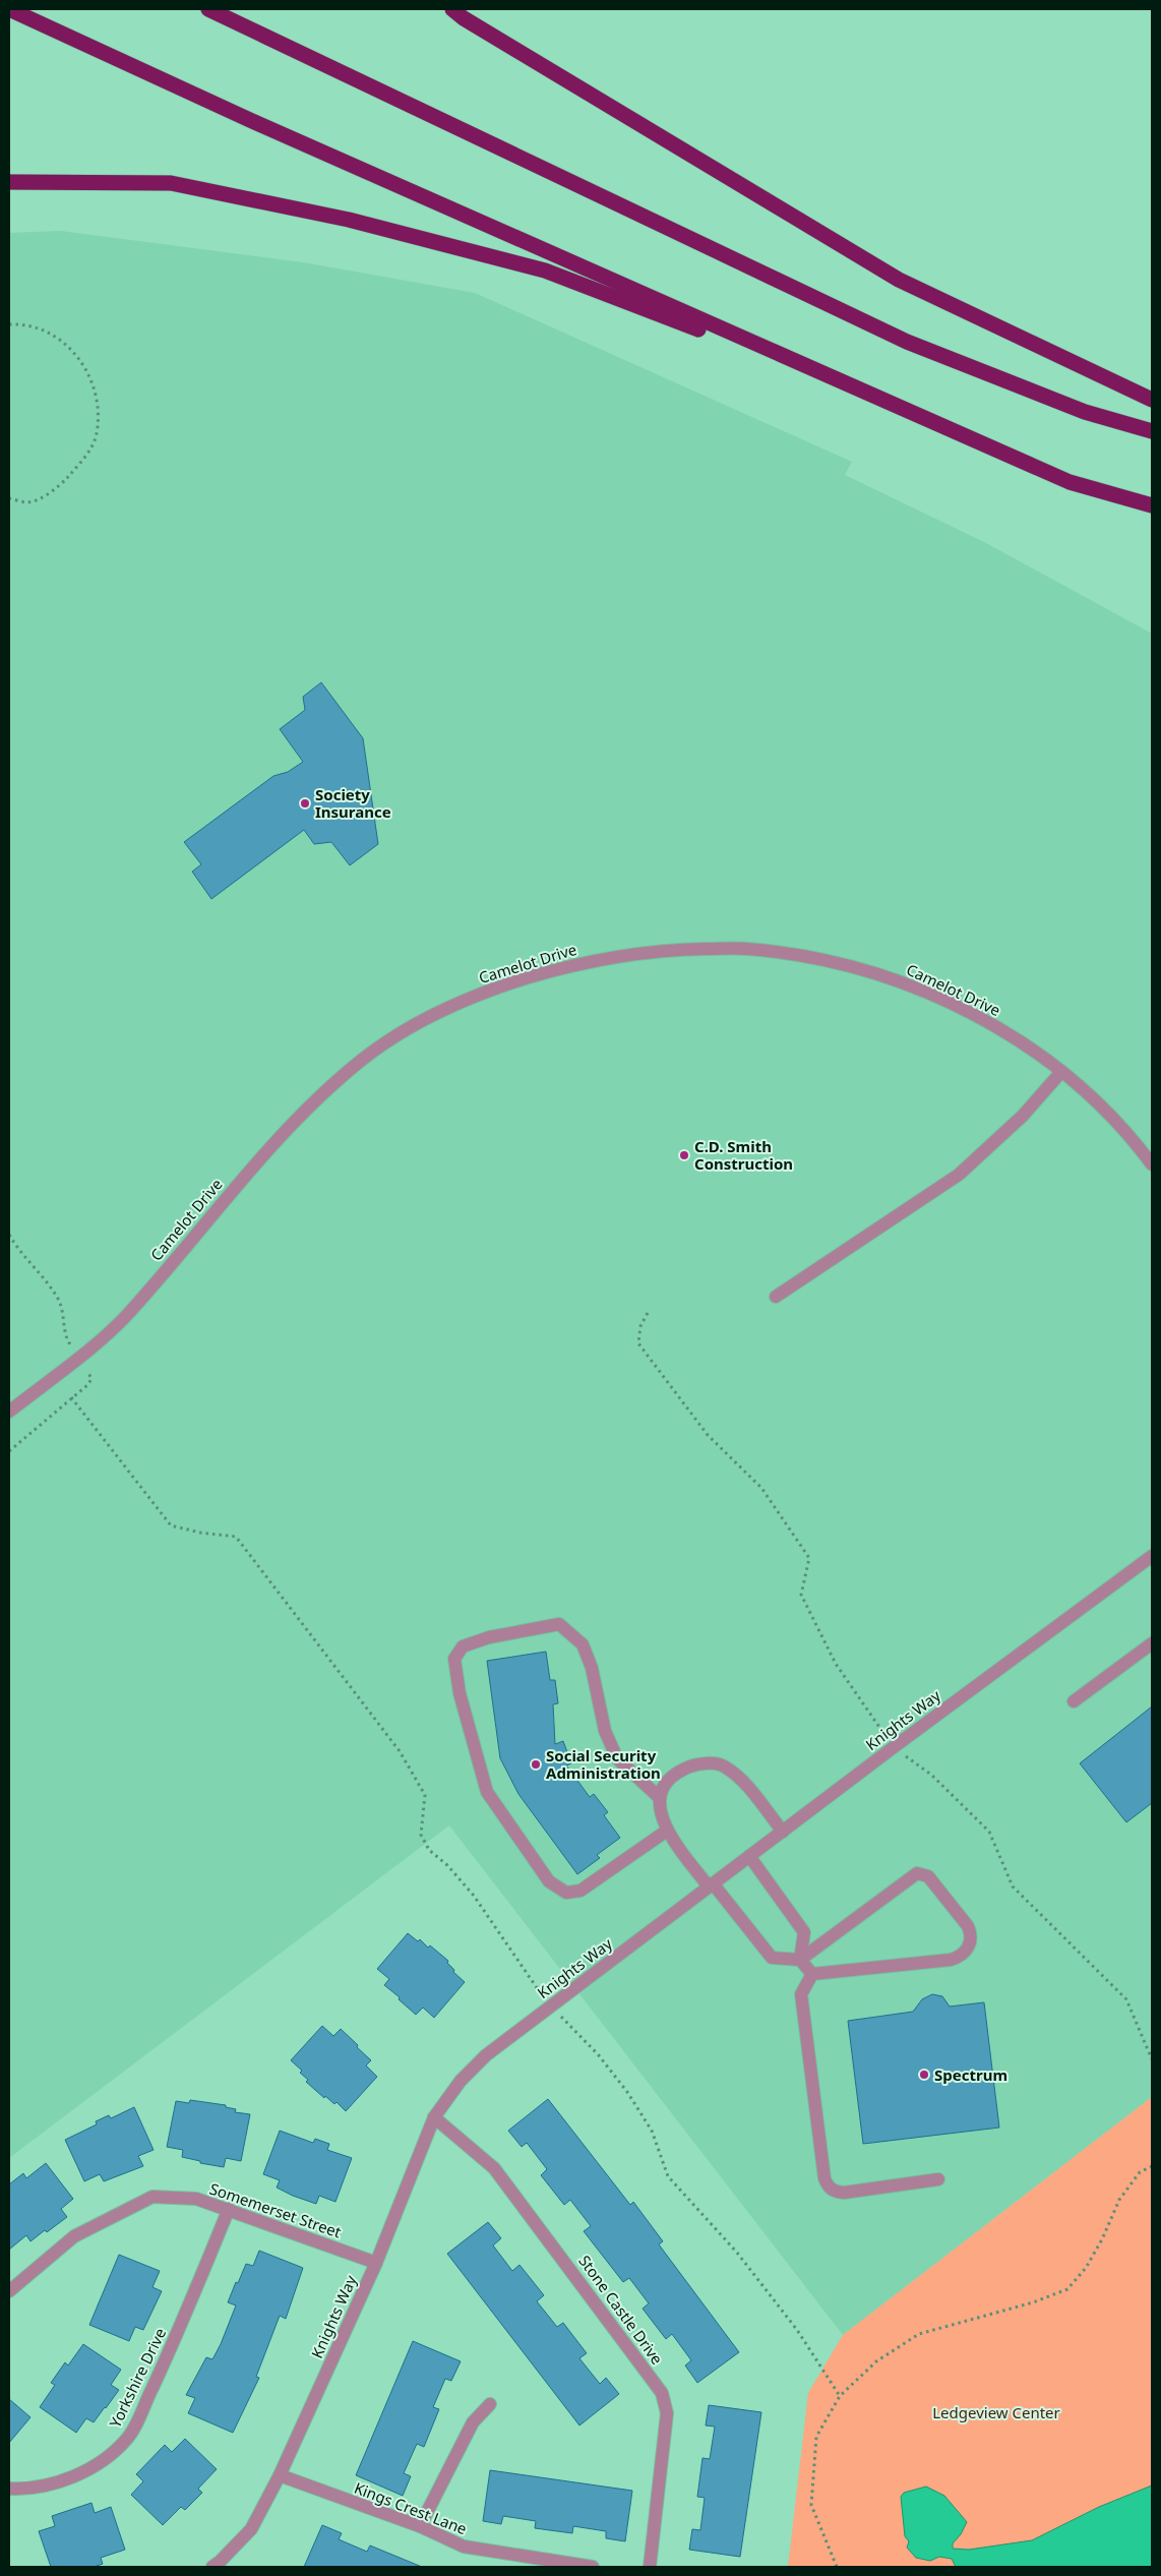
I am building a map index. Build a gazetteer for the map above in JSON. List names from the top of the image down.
{
  "streets": {
    "street": [
      "Camelot Drive",
      "Knights Way",
      "Somemerset Street",
      "Stone Castle Drive",
      "Yorkshire Drive",
      "Kings Crest Lane"
    ]
  },
  "crossings": [
    ["Knights Way", "Somemerset Street"],
    ["Knights Way", "Stone Castle Drive"],
    ["Knights Way", "Kings Crest Lane"],
    ["Somemerset Street", "Yorkshire Drive"]
  ],
  "parks": ["Ledgeview Center"],
  "places": [
    "Society Insurance",
    "C.D. Smith Construction",
    "Social Security Administration",
    "Spectrum"
  ]
}
